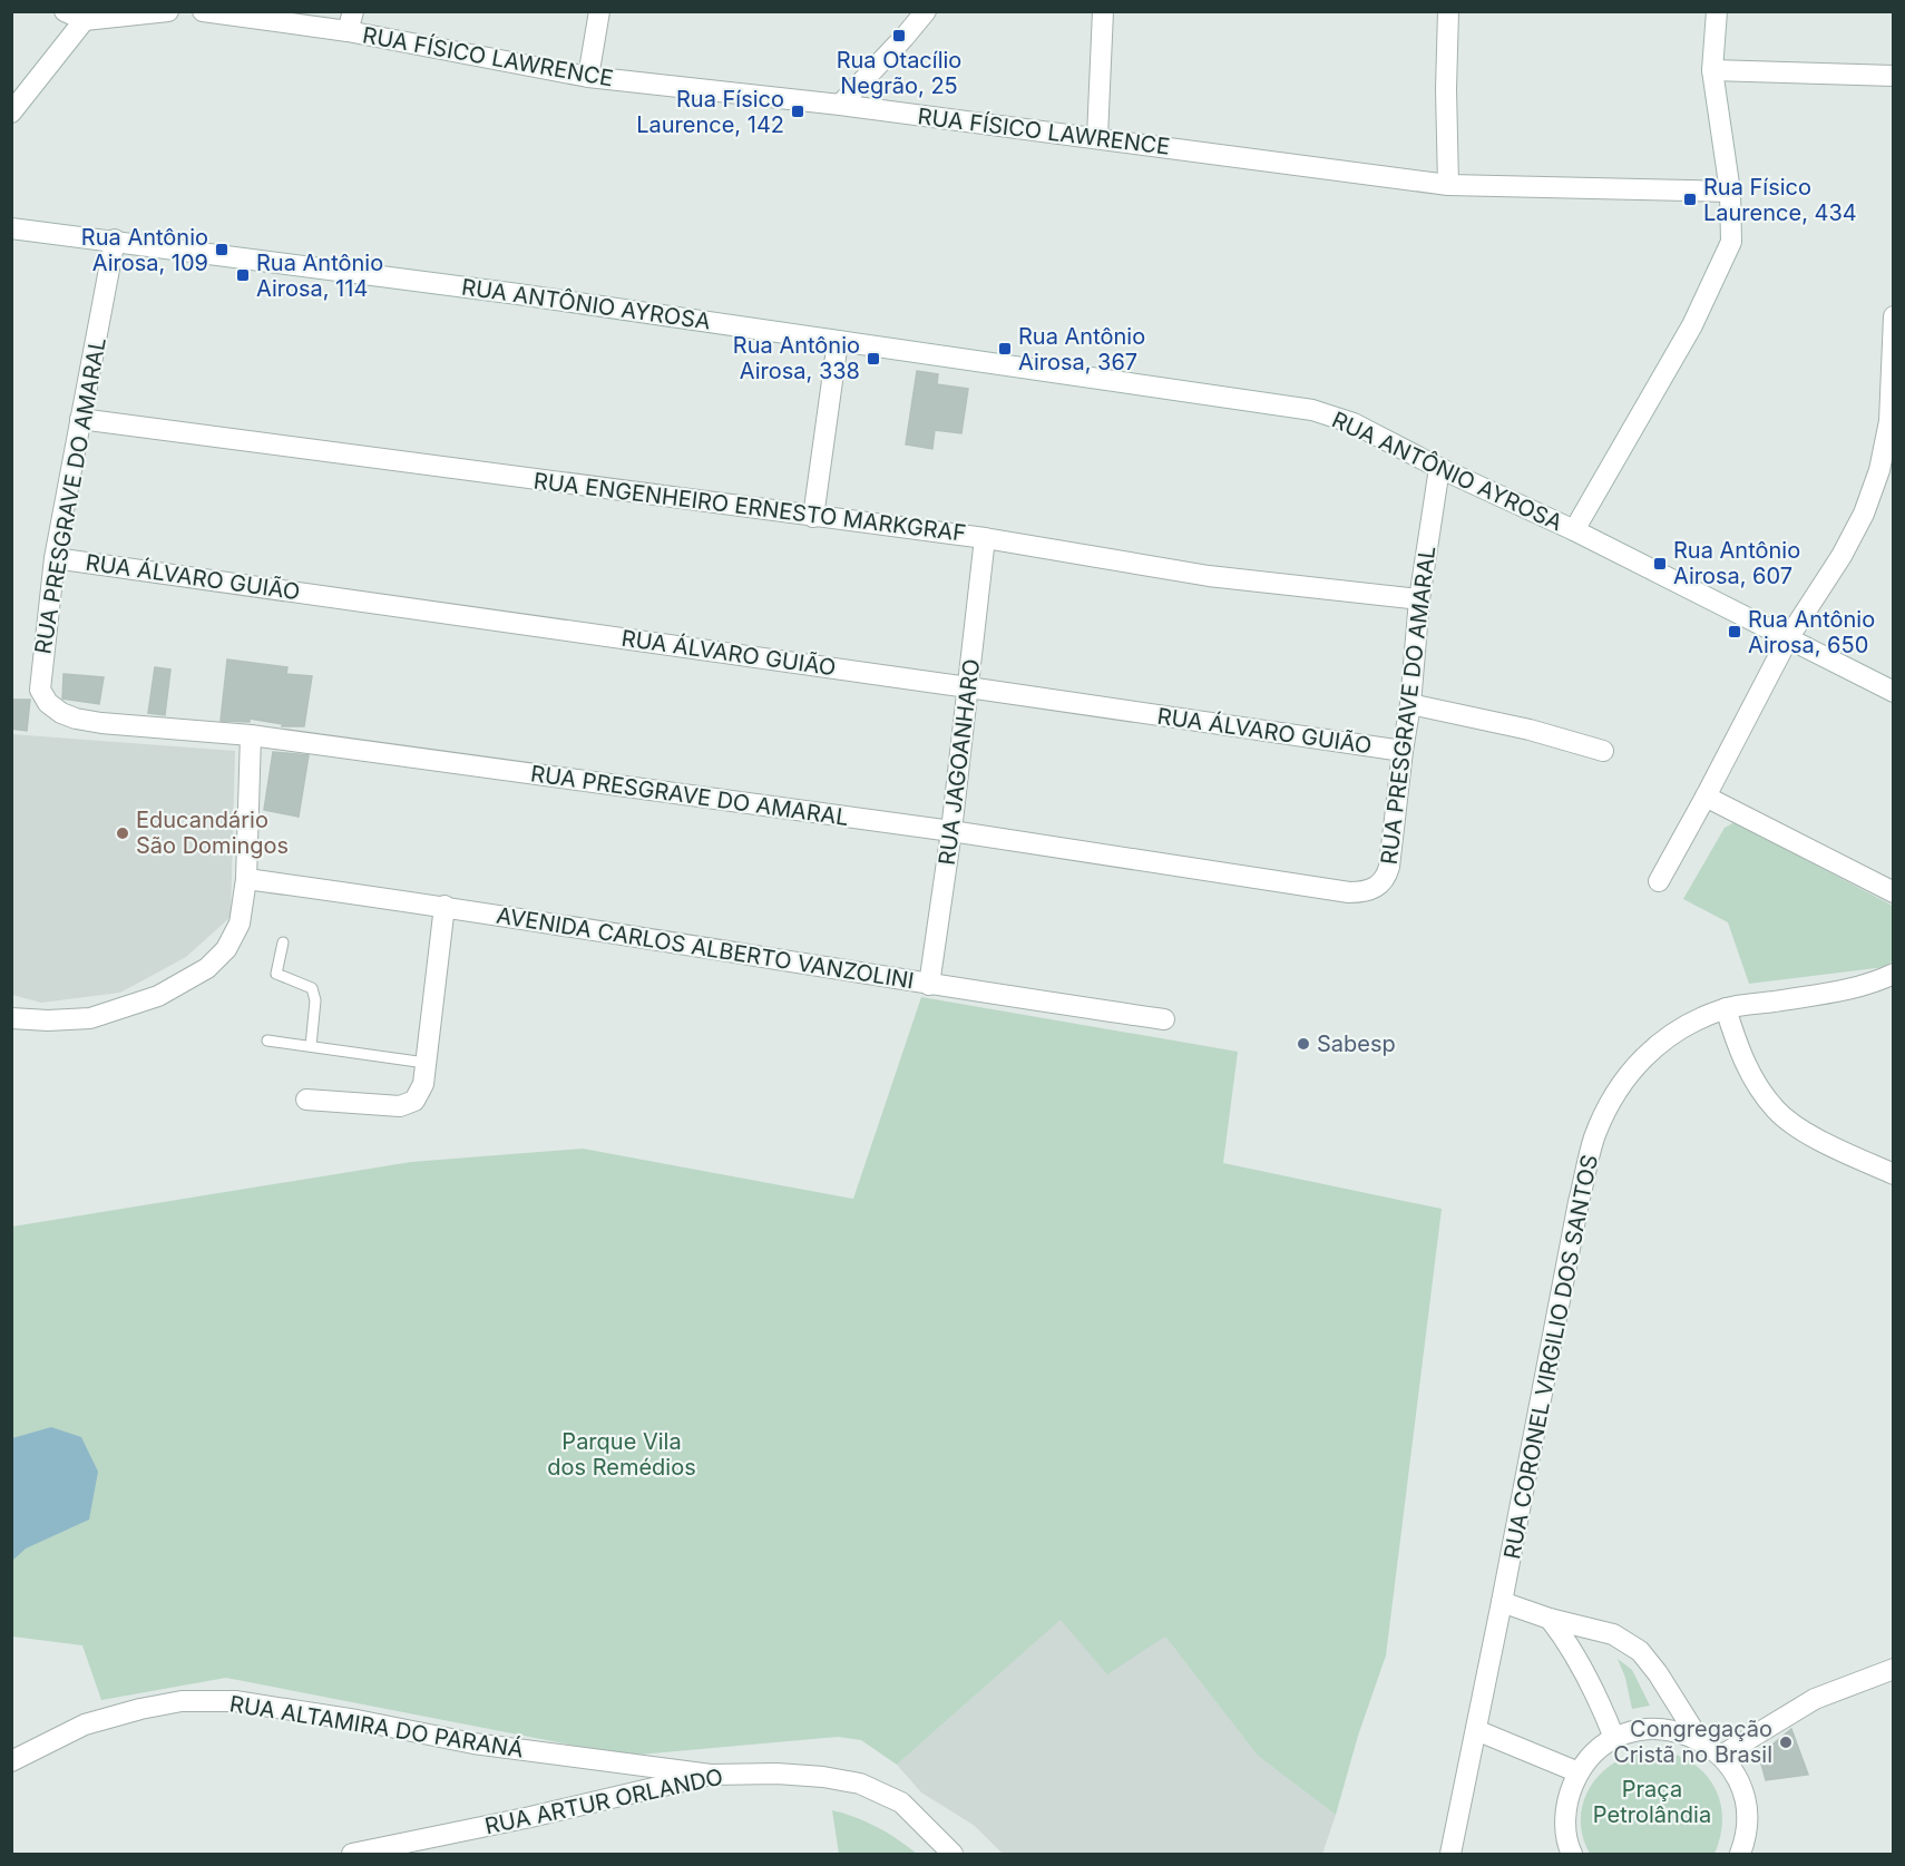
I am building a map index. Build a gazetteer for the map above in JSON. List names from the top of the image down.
{
  "streets": {
    "street": [
      "RUA FÍSICO LAWRENCE",
      "RUA ANTÔNIO AYROSA",
      "RUA PRESGRAVE DO AMARAL",
      "RUA ENGENHEIRO ERNESTO MARKGRAF",
      "RUA ÁLVARO GUIÃO",
      "RUA JAGOANHARO",
      "AVENIDA CARLOS ALBERTO VANZOLINI",
      "RUA CORONEL VIRGILIO DOS SANTOS",
      "RUA ALTAMIRA DO PARANÁ",
      "RUA ARTUR ORLANDO"
    ]
  },
  "crossings": [
    ["RUA ANTÔNIO AYROSA", "RUA PRESGRAVE DO AMARAL"],
    ["RUA PRESGRAVE DO AMARAL", "RUA ENGENHEIRO ERNESTO MARKGRAF"],
    ["RUA PRESGRAVE DO AMARAL", "RUA ÁLVARO GUIÃO"],
    ["RUA PRESGRAVE DO AMARAL", "RUA JAGOANHARO"],
    ["RUA ENGENHEIRO ERNESTO MARKGRAF", "RUA JAGOANHARO"],
    ["RUA ÁLVARO GUIÃO", "RUA JAGOANHARO"],
    ["RUA JAGOANHARO", "AVENIDA CARLOS ALBERTO VANZOLINI"],
    ["RUA ALTAMIRA DO PARANÁ", "RUA ARTUR ORLANDO"]
  ],
  "parks": ["Parque Vila dos Remédios", "Praça Petrolândia"],
  "places": {
    "transit": [
      "Rua Otacílio Negrão, 25",
      "Rua Físico Laurence, 142",
      "Rua Físico Laurence, 434",
      "Rua Antônio Airosa, 109",
      "Rua Antônio Airosa, 114",
      "Rua Antônio Airosa, 367",
      "Rua Antônio Airosa, 338",
      "Rua Antônio Airosa, 607",
      "Rua Antônio Airosa, 650"
    ],
    "other": ["Educandário São Domingos", "Sabesp", "Congregação Cristã no Brasil"]
  }
}
